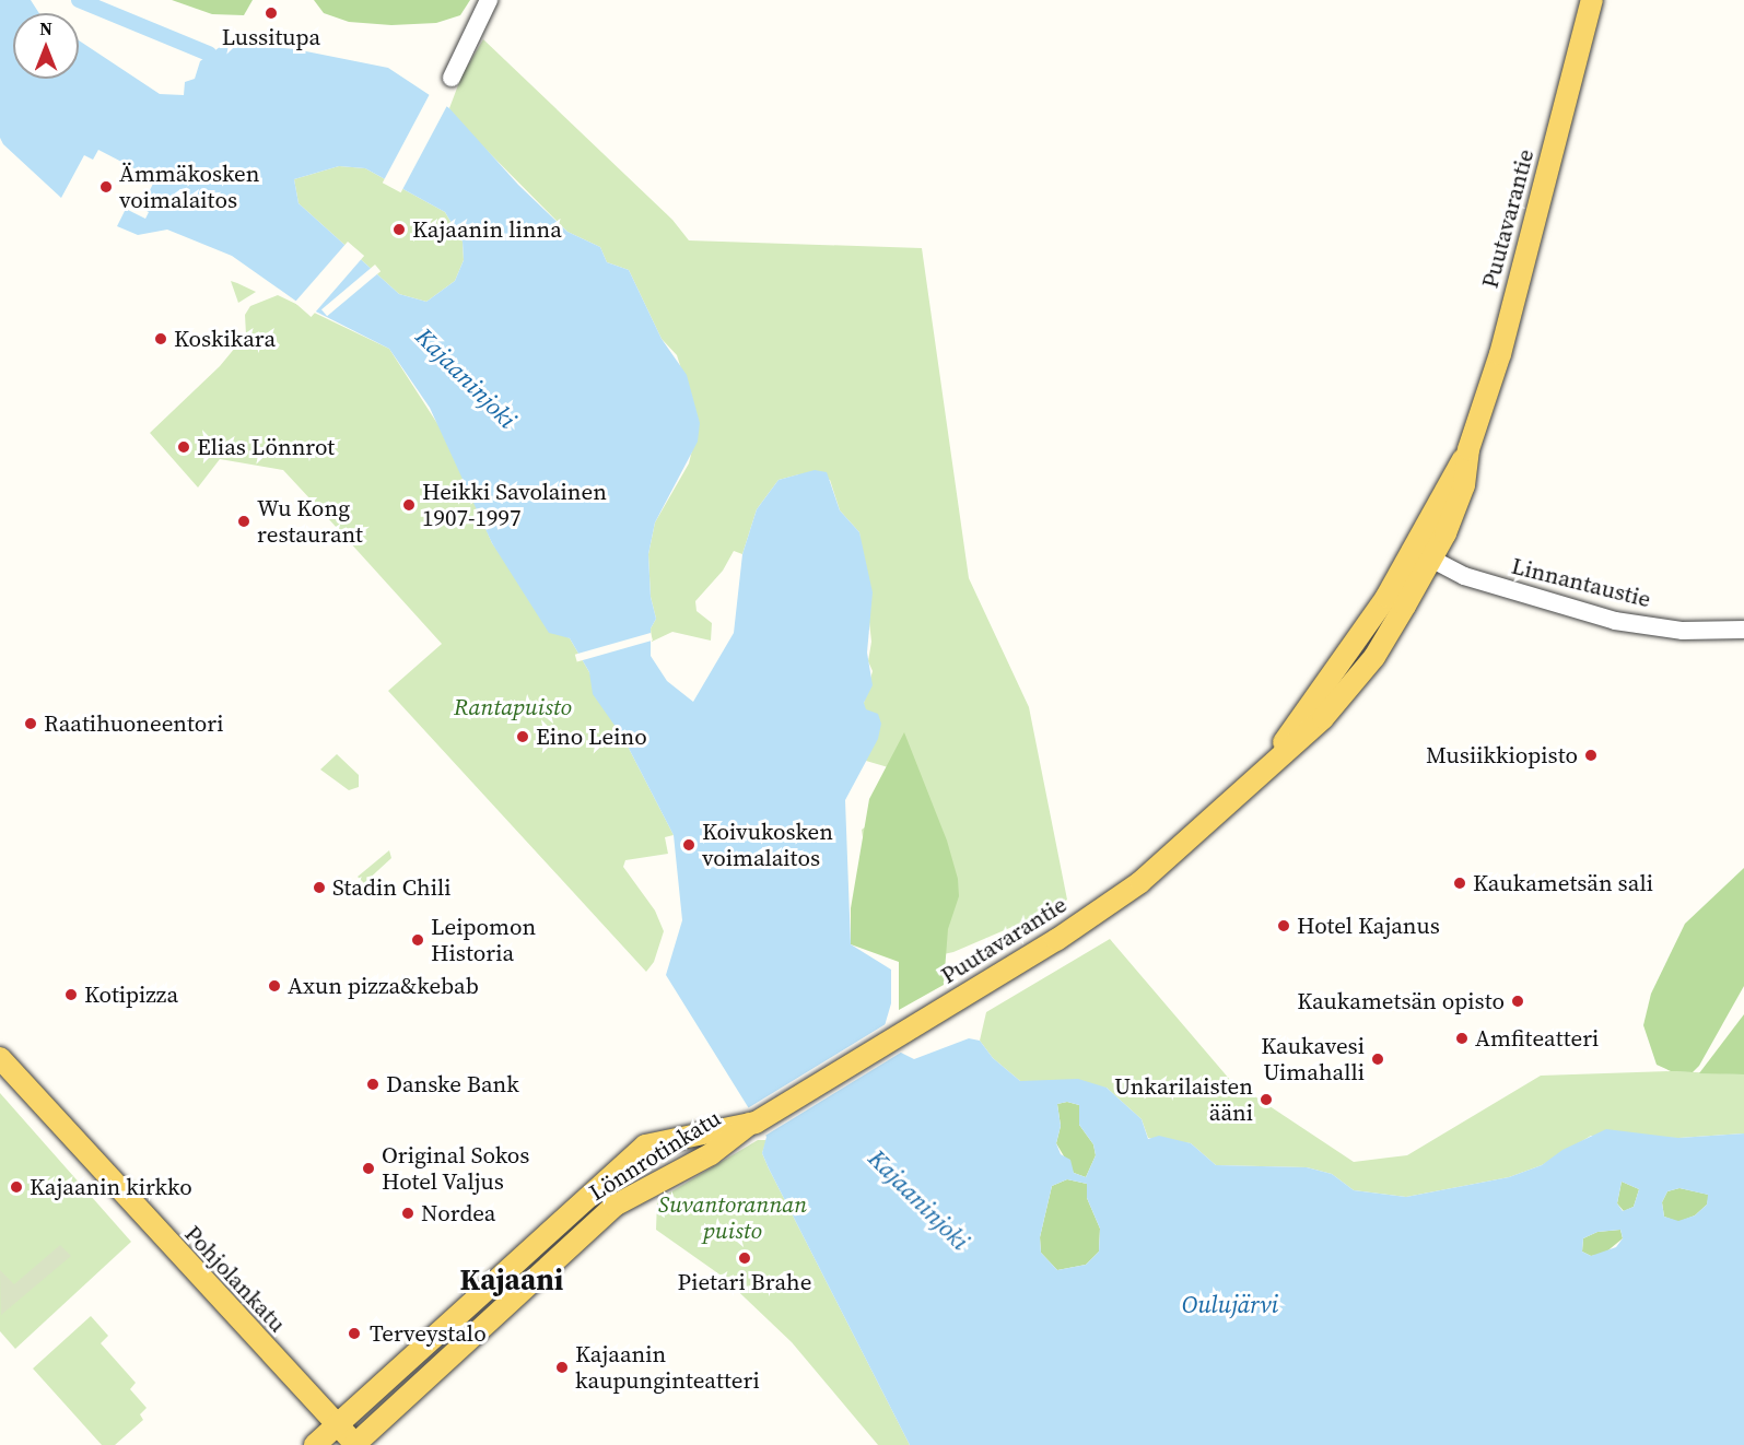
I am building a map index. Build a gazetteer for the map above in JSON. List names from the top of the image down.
{
  "streets": {
    "main road": ["Puutavarantie", "Lönnrotinkatu", "Pohjolankatu"],
    "street": ["Linnantaustie"]
  },
  "crossings": [
    ["Puutavarantie", "Linnantaustie"],
    ["Puutavarantie", "Lönnrotinkatu"],
    ["Lönnrotinkatu", "Pohjolankatu"]
  ],
  "districts": ["Kajaani"],
  "water": ["Kajaaninjoki", "Oulujärvi"],
  "parks": ["Rantapuisto", "Suvantorannan puisto"],
  "places": [
    "Lussitupa",
    "Ämmäkosken voimalaitos",
    "Kajaanin linna",
    "Koskikara",
    "Elias Lönnrot",
    "Heikki Savolainen 1907-1997",
    "Wu Kong restaurant",
    "Raatihuoneentori",
    "Eino Leino",
    "Musiikkiopisto",
    "Koivukosken voimalaitos",
    "Kaukametsän sali",
    "Stadin Chili",
    "Hotel Kajanus",
    "Leipomon Historia",
    "Axun pizza&kebab",
    "Kotipizza",
    "Kaukametsän opisto",
    "Amfiteatteri",
    "Kaukavesi Uimahalli",
    "Danske Bank",
    "Unkarilaisten ääni",
    "Original Sokos Hotel Valjus",
    "Kajaanin kirkko",
    "Nordea",
    "Pietari Brahe",
    "Terveystalo",
    "Kajaanin kaupunginteatteri"
  ],
  "north": "top"
}
